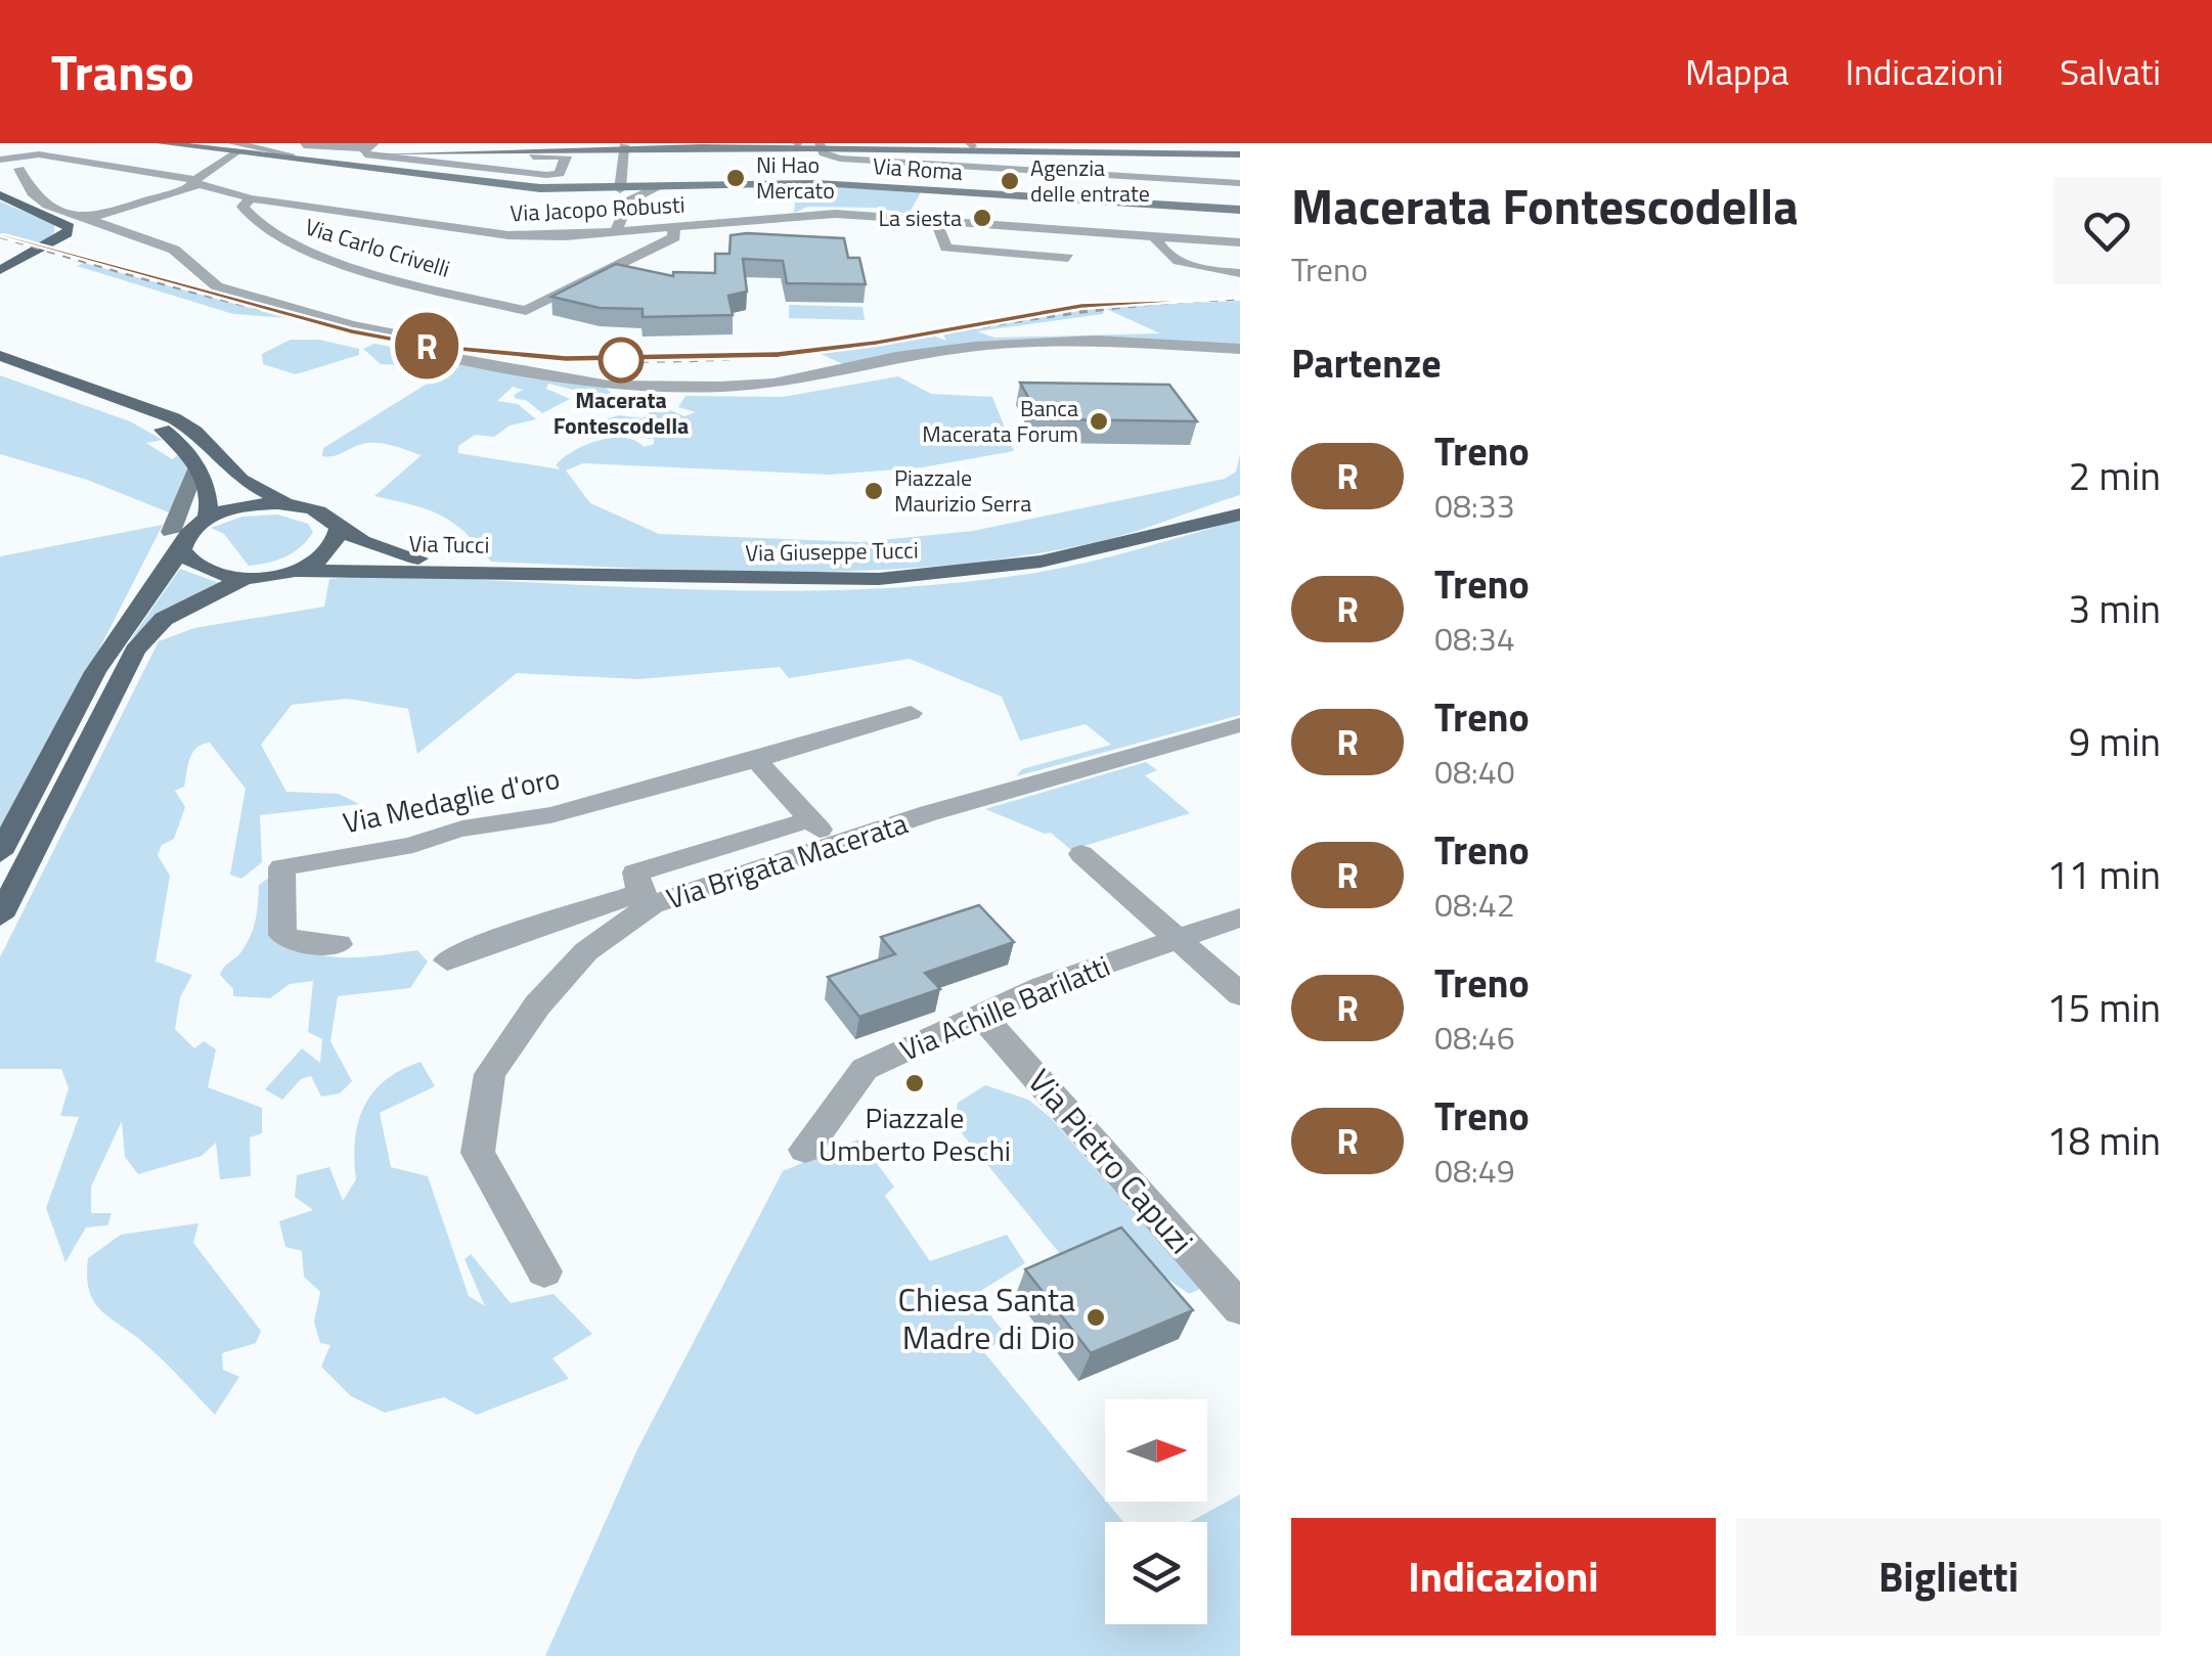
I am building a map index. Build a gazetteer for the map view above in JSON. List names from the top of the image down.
{
  "streets": {
    "main road": ["Via Roma", "Via Tucci", "Via Giuseppe Tucci"],
    "street": [
      "Via Jacopo Robusti",
      "Via Carlo Crivelli",
      "Via Medaglie d'oro",
      "Via Brigata Macerata",
      "Via Achille Barilatti",
      "Via Pietro Capuzi"
    ]
  },
  "crossings": [
    ["Via Jacopo Robusti", "Via Carlo Crivelli"],
    ["Via Tucci", "Via Giuseppe Tucci"],
    ["Via Achille Barilatti", "Via Pietro Capuzi"]
  ],
  "places": [
    "Ni Hao Mercato",
    "Agenzia delle entrate",
    "La siesta",
    "Macerata Fontescodella",
    "Banca Macerata Forum",
    "Piazzale Maurizio Serra",
    "Piazzale Umberto Peschi",
    "Chiesa Santa Madre di Dio"
  ],
  "north": "right",
  "page": {
    "header": "Transo",
    "nav": ["Mappa", "Indicazioni", "Salvati"],
    "on_map": "R",
    "heading": [
      ["Macerata Fontescodella", "Treno"],
      "Partenze"
    ],
    "list": [
      {
        "mark": "R",
        "name": "Treno",
        "note": "08:33",
        "value": "2 min"
      },
      {
        "mark": "R",
        "name": "Treno",
        "note": "08:34",
        "value": "3 min"
      },
      {
        "mark": "R",
        "name": "Treno",
        "note": "08:40",
        "value": "9 min"
      },
      {
        "mark": "R",
        "name": "Treno",
        "note": "08:42",
        "value": "11 min"
      },
      {
        "mark": "R",
        "name": "Treno",
        "note": "08:46",
        "value": "15 min"
      },
      {
        "mark": "R",
        "name": "Treno",
        "note": "08:49",
        "value": "18 min"
      }
    ],
    "buttons": ["Indicazioni", "Biglietti"]
  }
}
